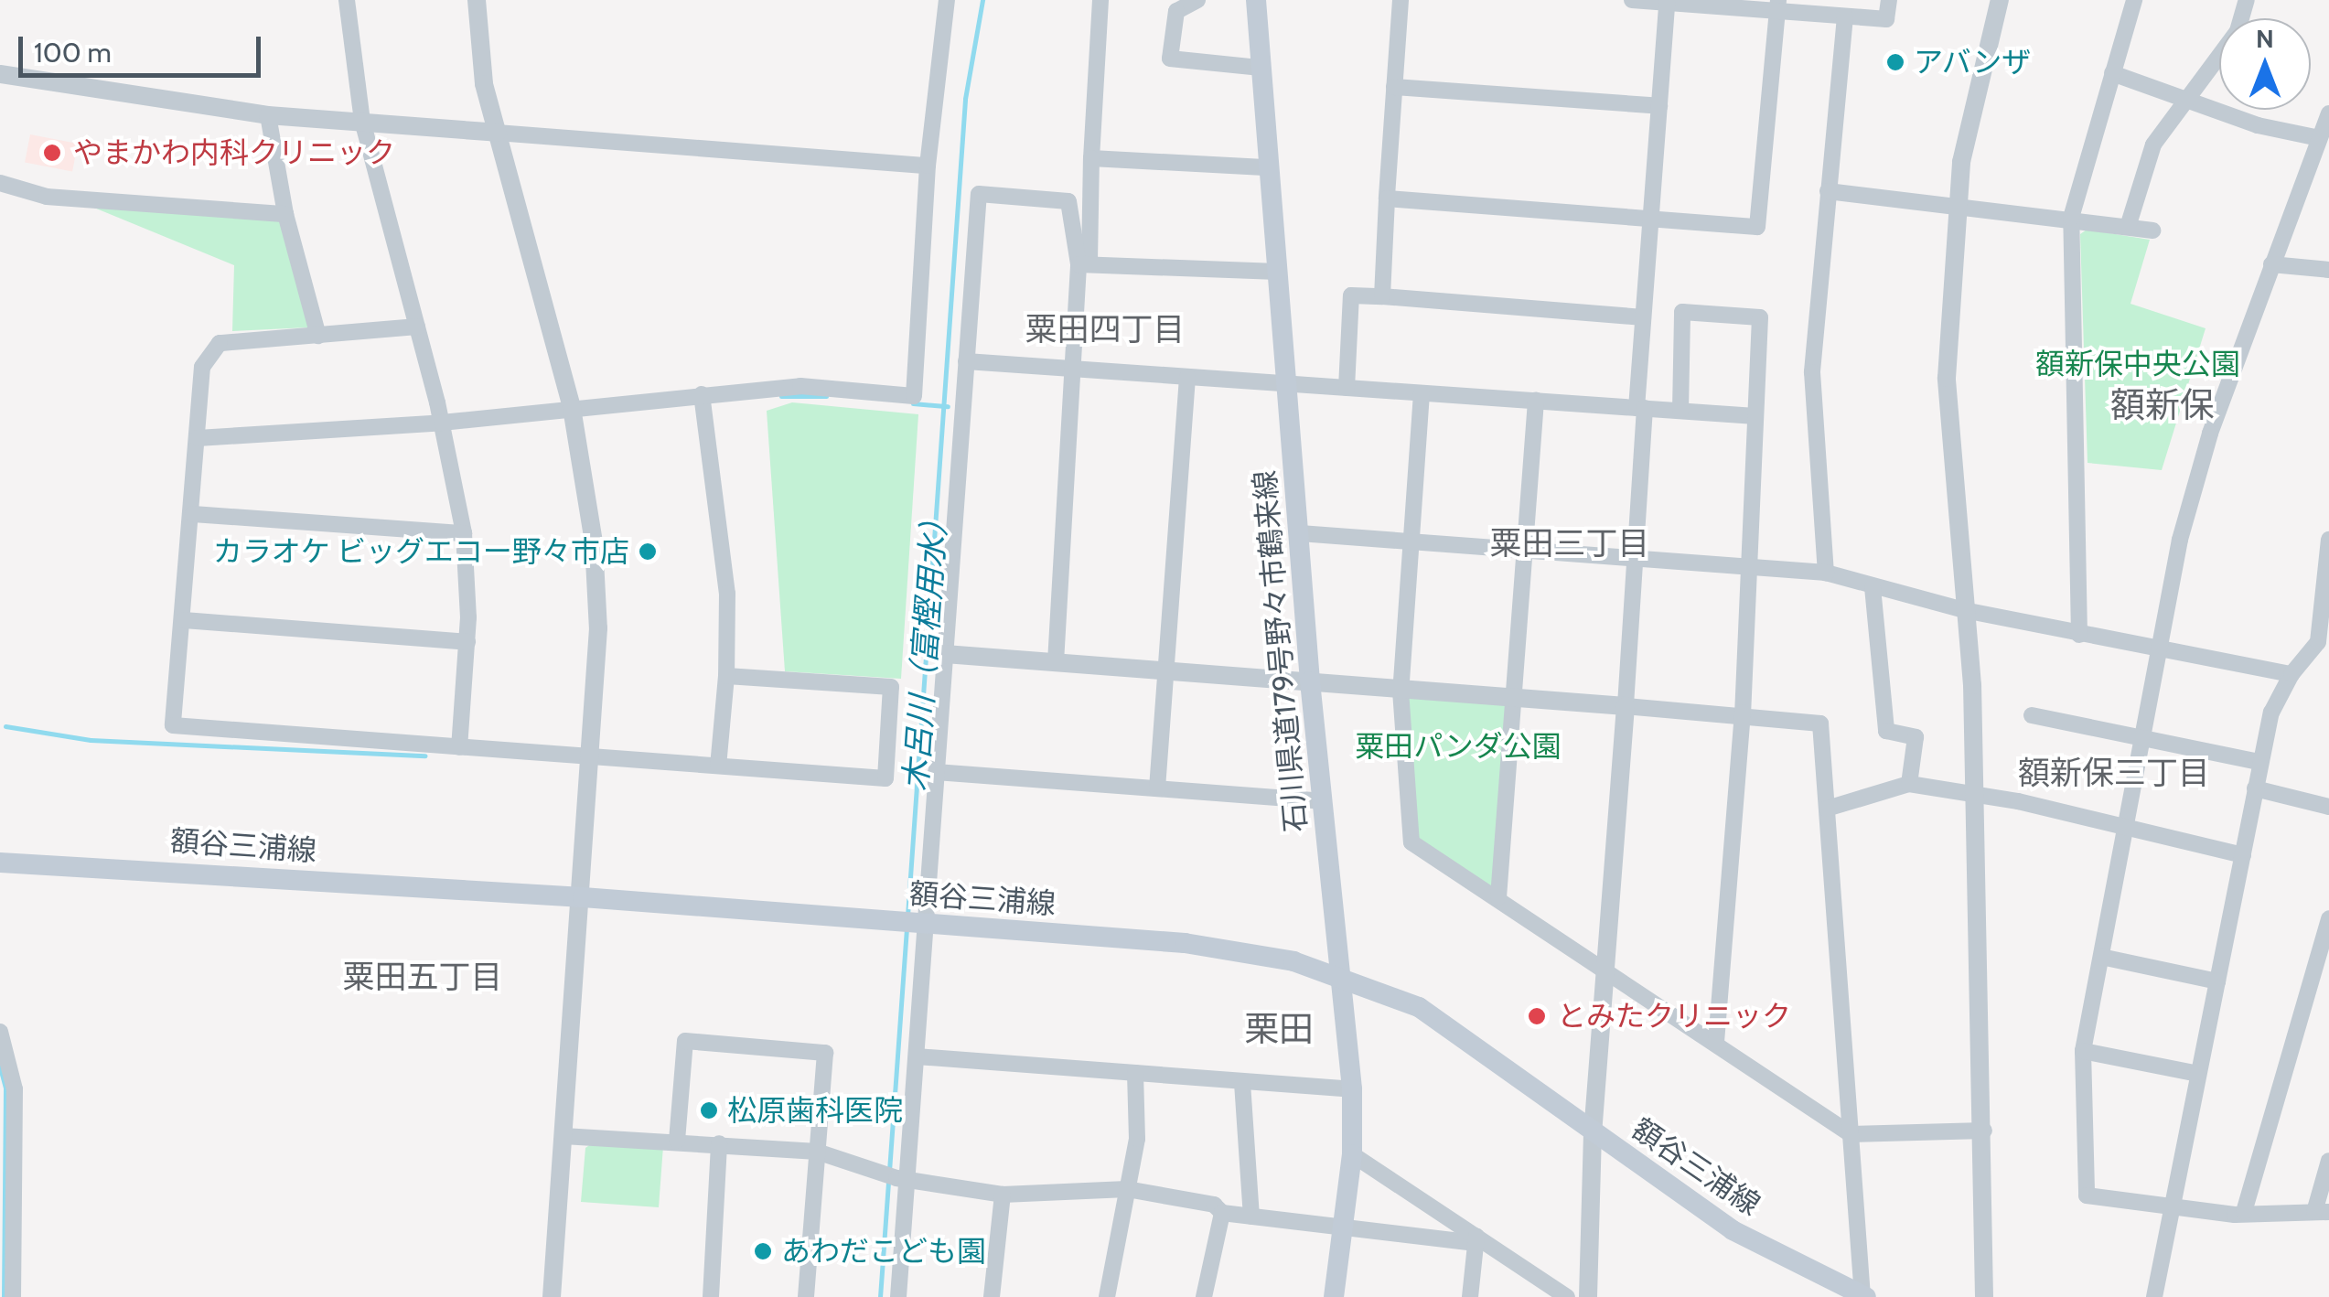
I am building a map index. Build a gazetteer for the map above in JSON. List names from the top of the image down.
{
  "streets": {
    "main road": ["石川県道179号野々市鶴来線", "額谷三浦線"]
  },
  "crossings": [
    ["石川県道179号野々市鶴来線", "額谷三浦線"]
  ],
  "districts": [
    "粟田四丁目",
    "額新保",
    "粟田三丁目",
    "額新保三丁目",
    "粟田五丁目",
    "栗田"
  ],
  "water": ["木呂川（富樫用水）"],
  "parks": ["額新保中央公園", "粟田パンダ公園"],
  "places": [
    "アバンザ",
    "やまかわ内科クリニック",
    "カラオケ ビッグエコー野々市店",
    "とみたクリニック",
    "松原歯科医院",
    "あわだこども園"
  ],
  "scale_bar": "100 m",
  "north": "top"
}
